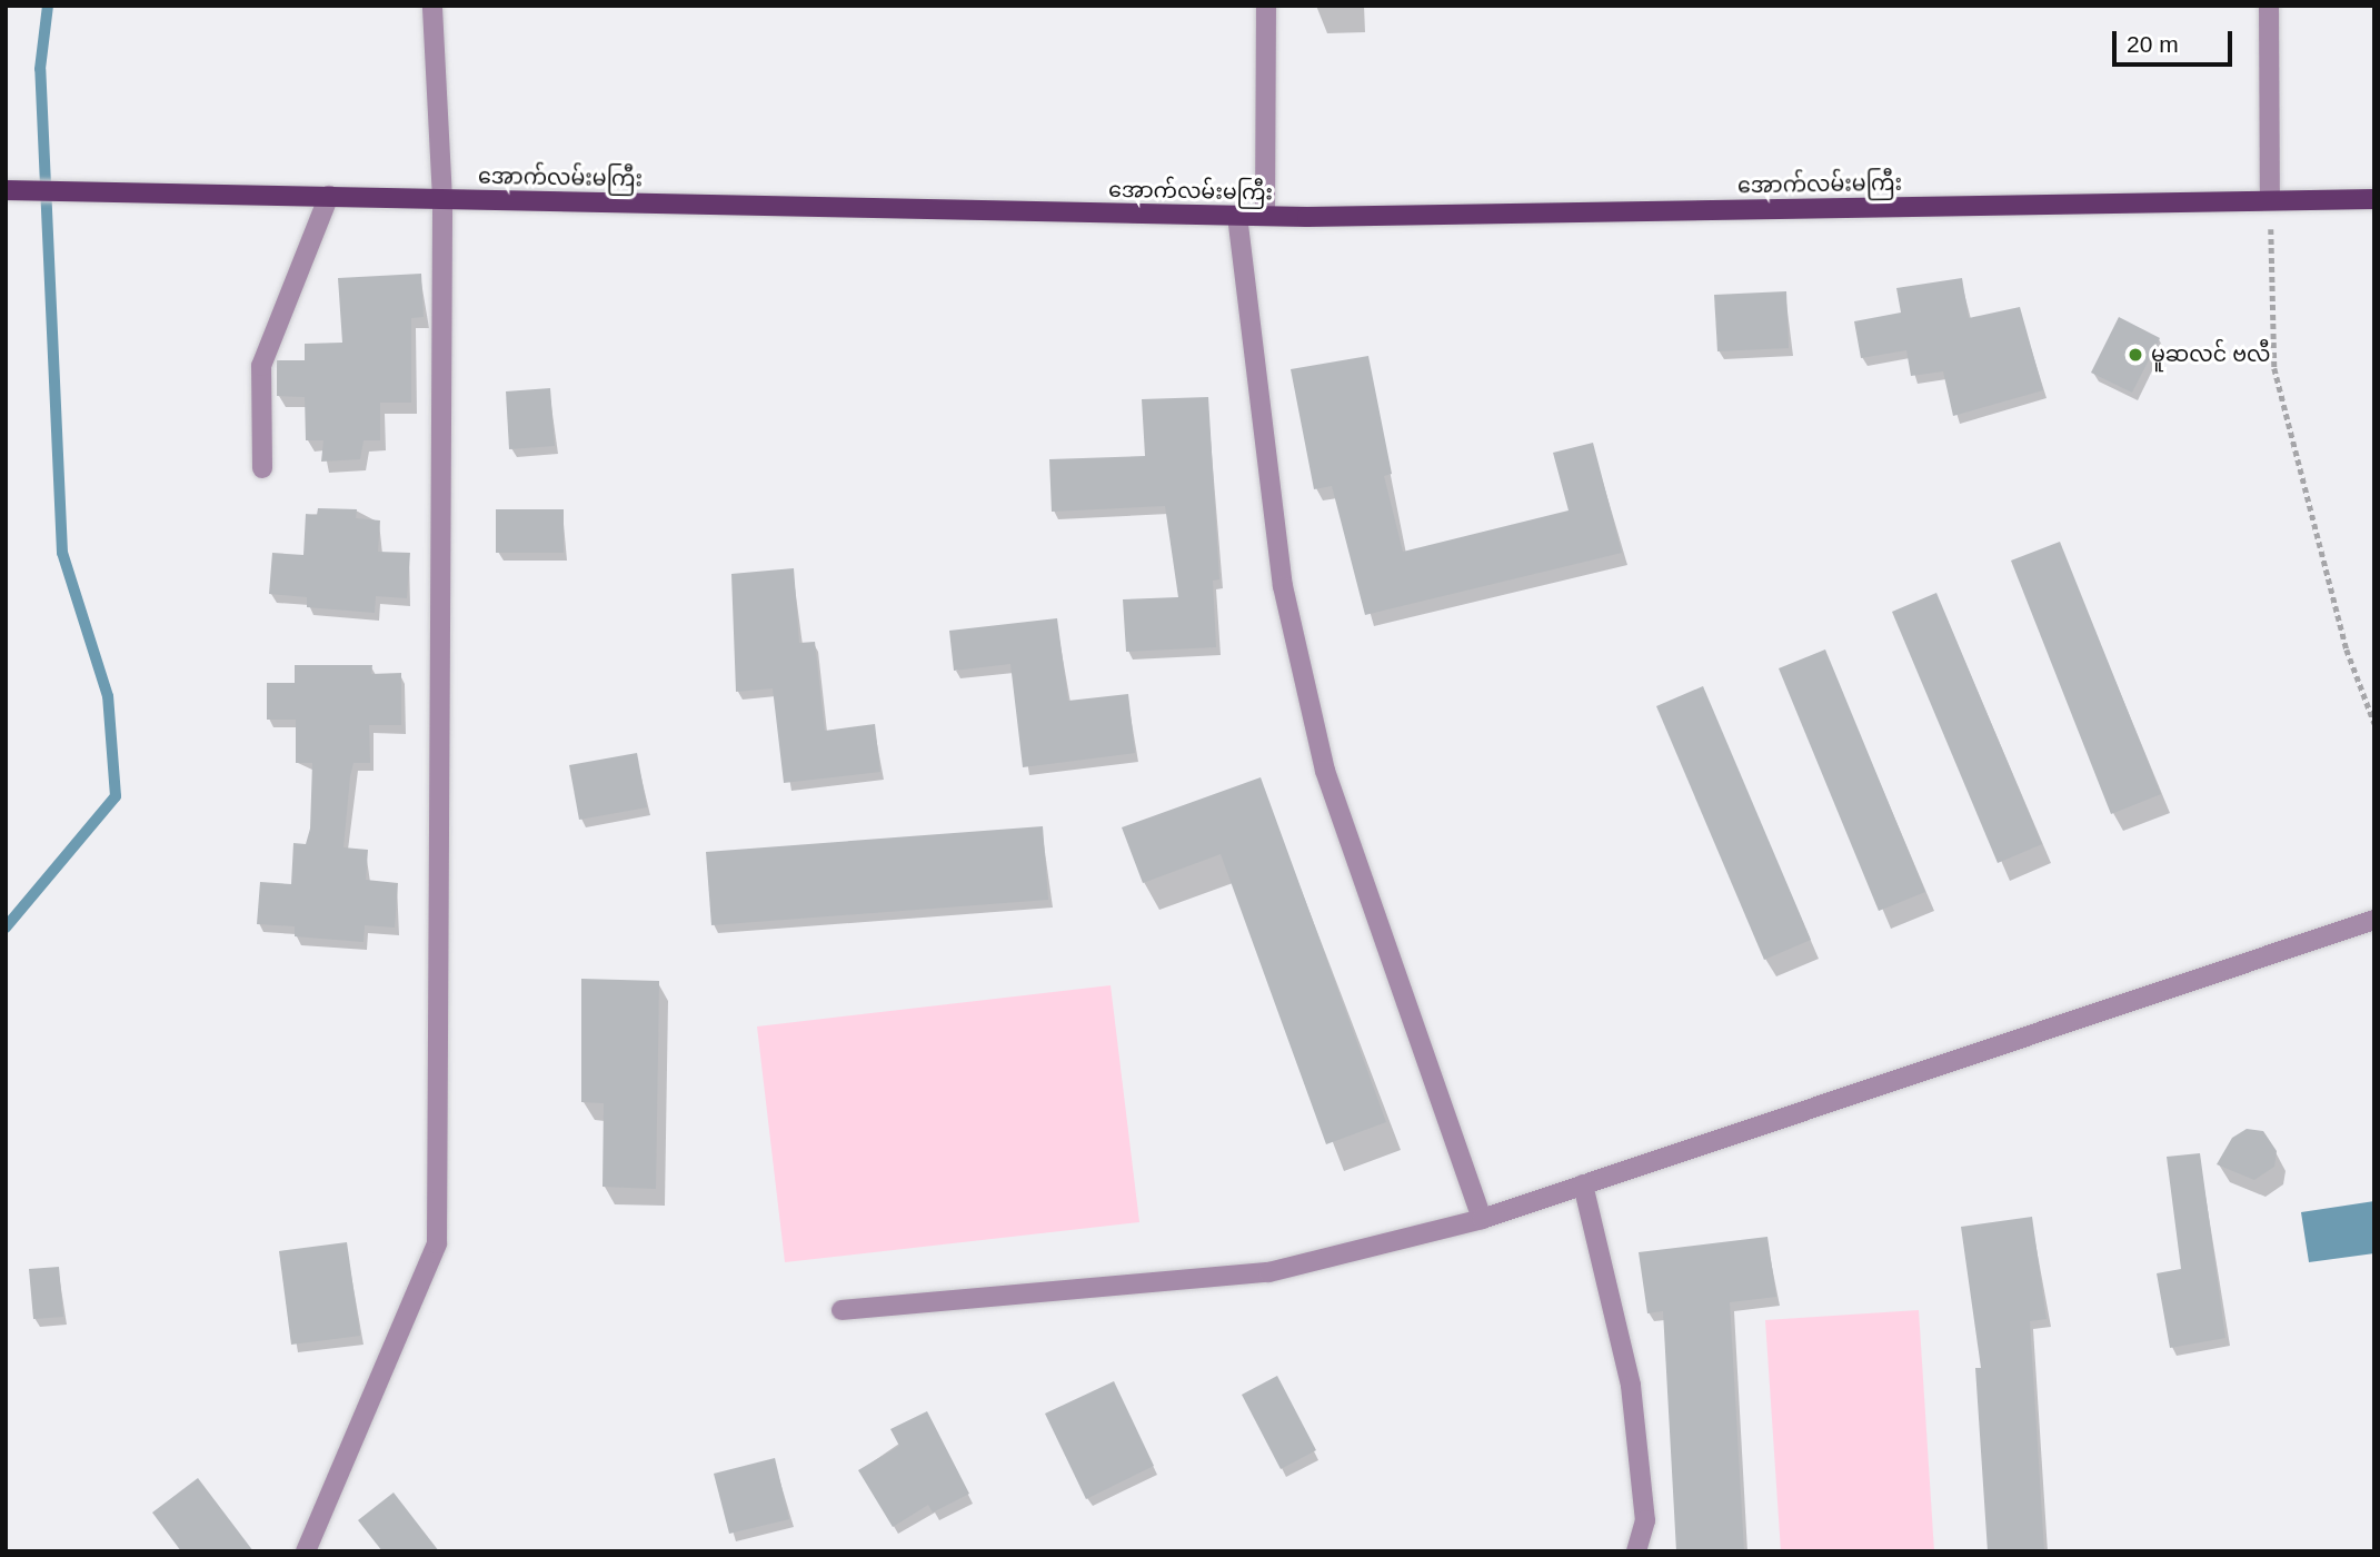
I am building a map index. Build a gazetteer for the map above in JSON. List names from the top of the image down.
{
  "streets": {
    "main road": ["အောက်လမ်းမကြီး"]
  },
  "places": ["မူဆလင် ဗလီ"],
  "scale_bar": "20 m"
}
